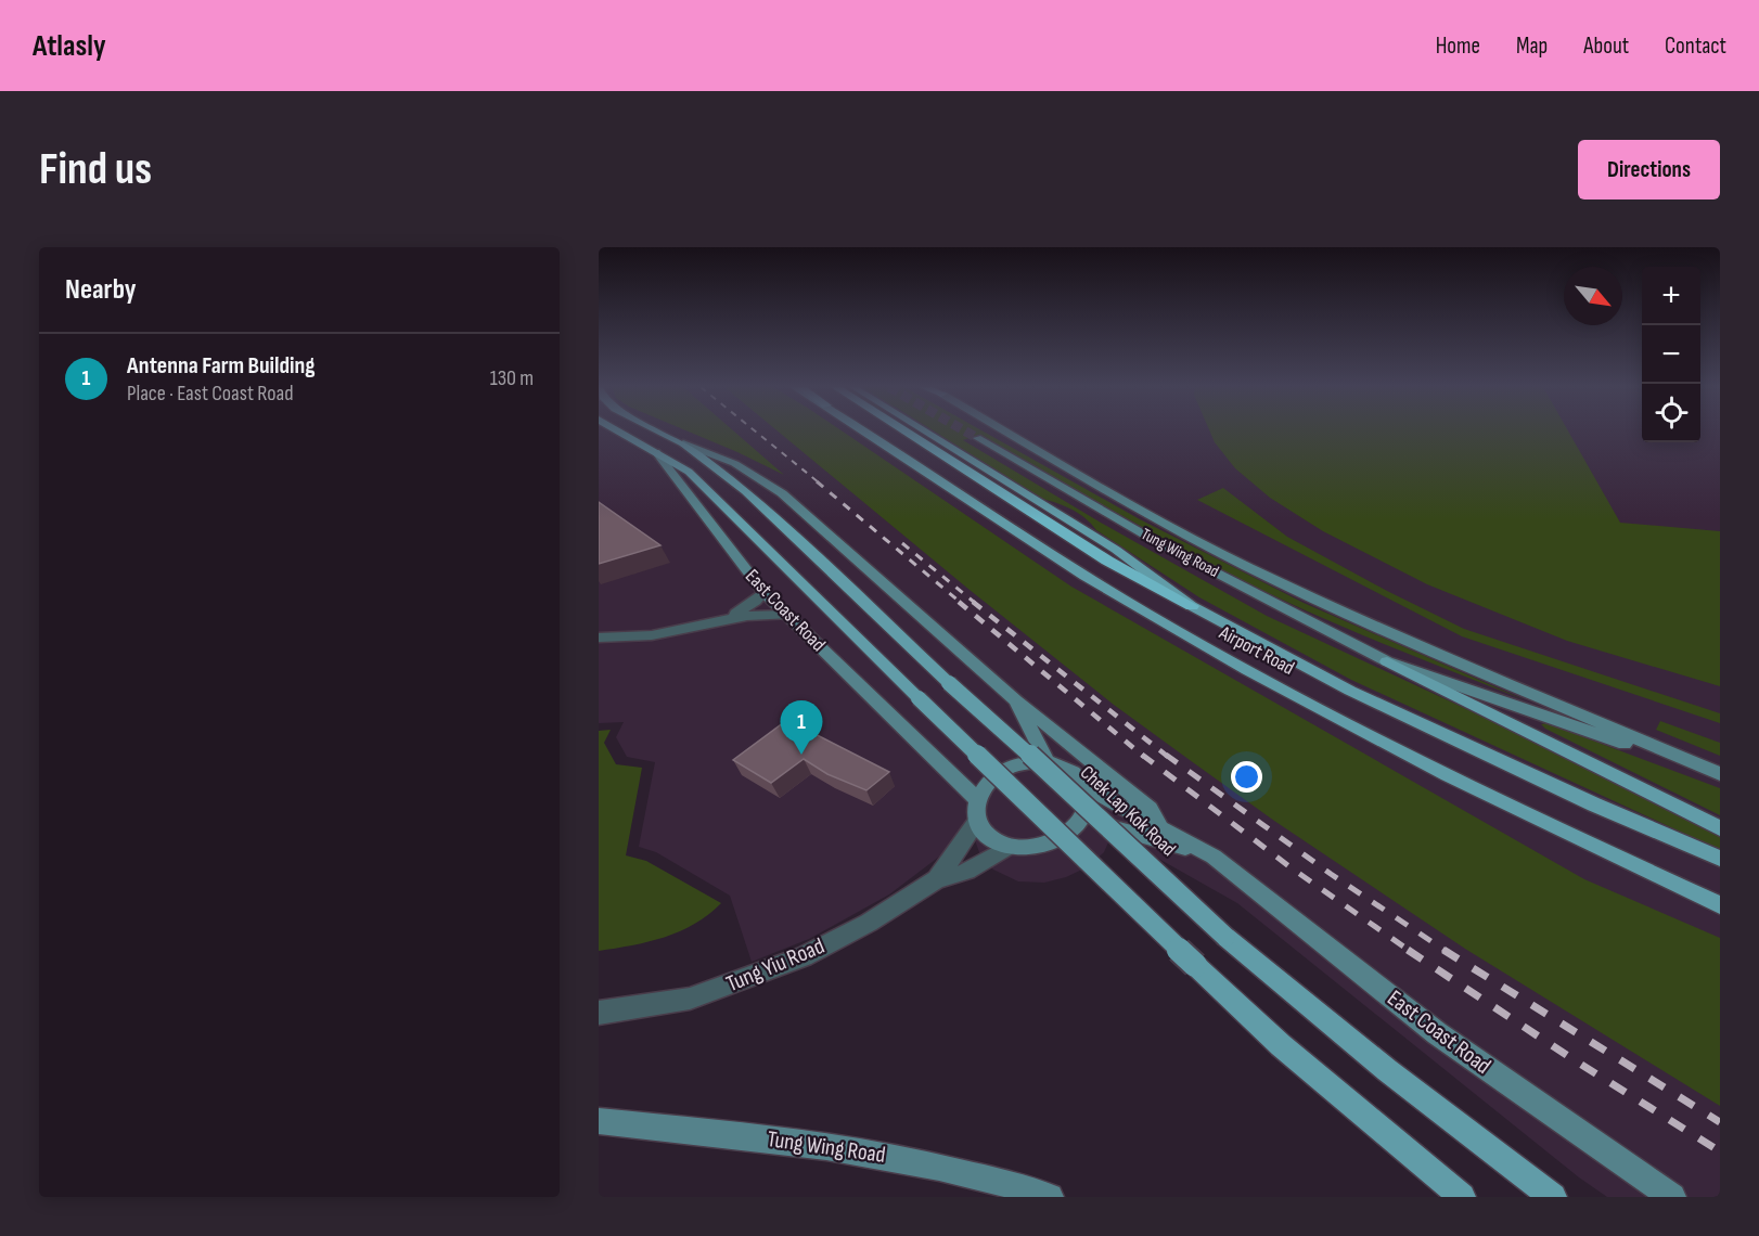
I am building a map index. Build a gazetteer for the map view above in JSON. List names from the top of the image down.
{
  "streets": {
    "highway": ["Airport Road"],
    "main road": ["East Coast Road", "Chek Lap Kok Road"],
    "street": ["Tung Wing Road", "Tung Yiu Road"]
  },
  "crossings": [
    ["East Coast Road", "Chek Lap Kok Road"],
    ["East Coast Road", "Tung Yiu Road"]
  ],
  "north": "bottom right",
  "page": {
    "header": "Atlasly",
    "nav": [
      "Home",
      "Map",
      "About",
      "Contact"
    ],
    "buttons": "Directions",
    "title": "Find us",
    "heading": "Nearby",
    "map_buttons": ["+", "−"],
    "list": [
      {
        "mark": "1",
        "name": "Antenna Farm Building",
        "note": "Place · East Coast Road",
        "value": "130 m"
      }
    ],
    "pins": "1"
  }
}
